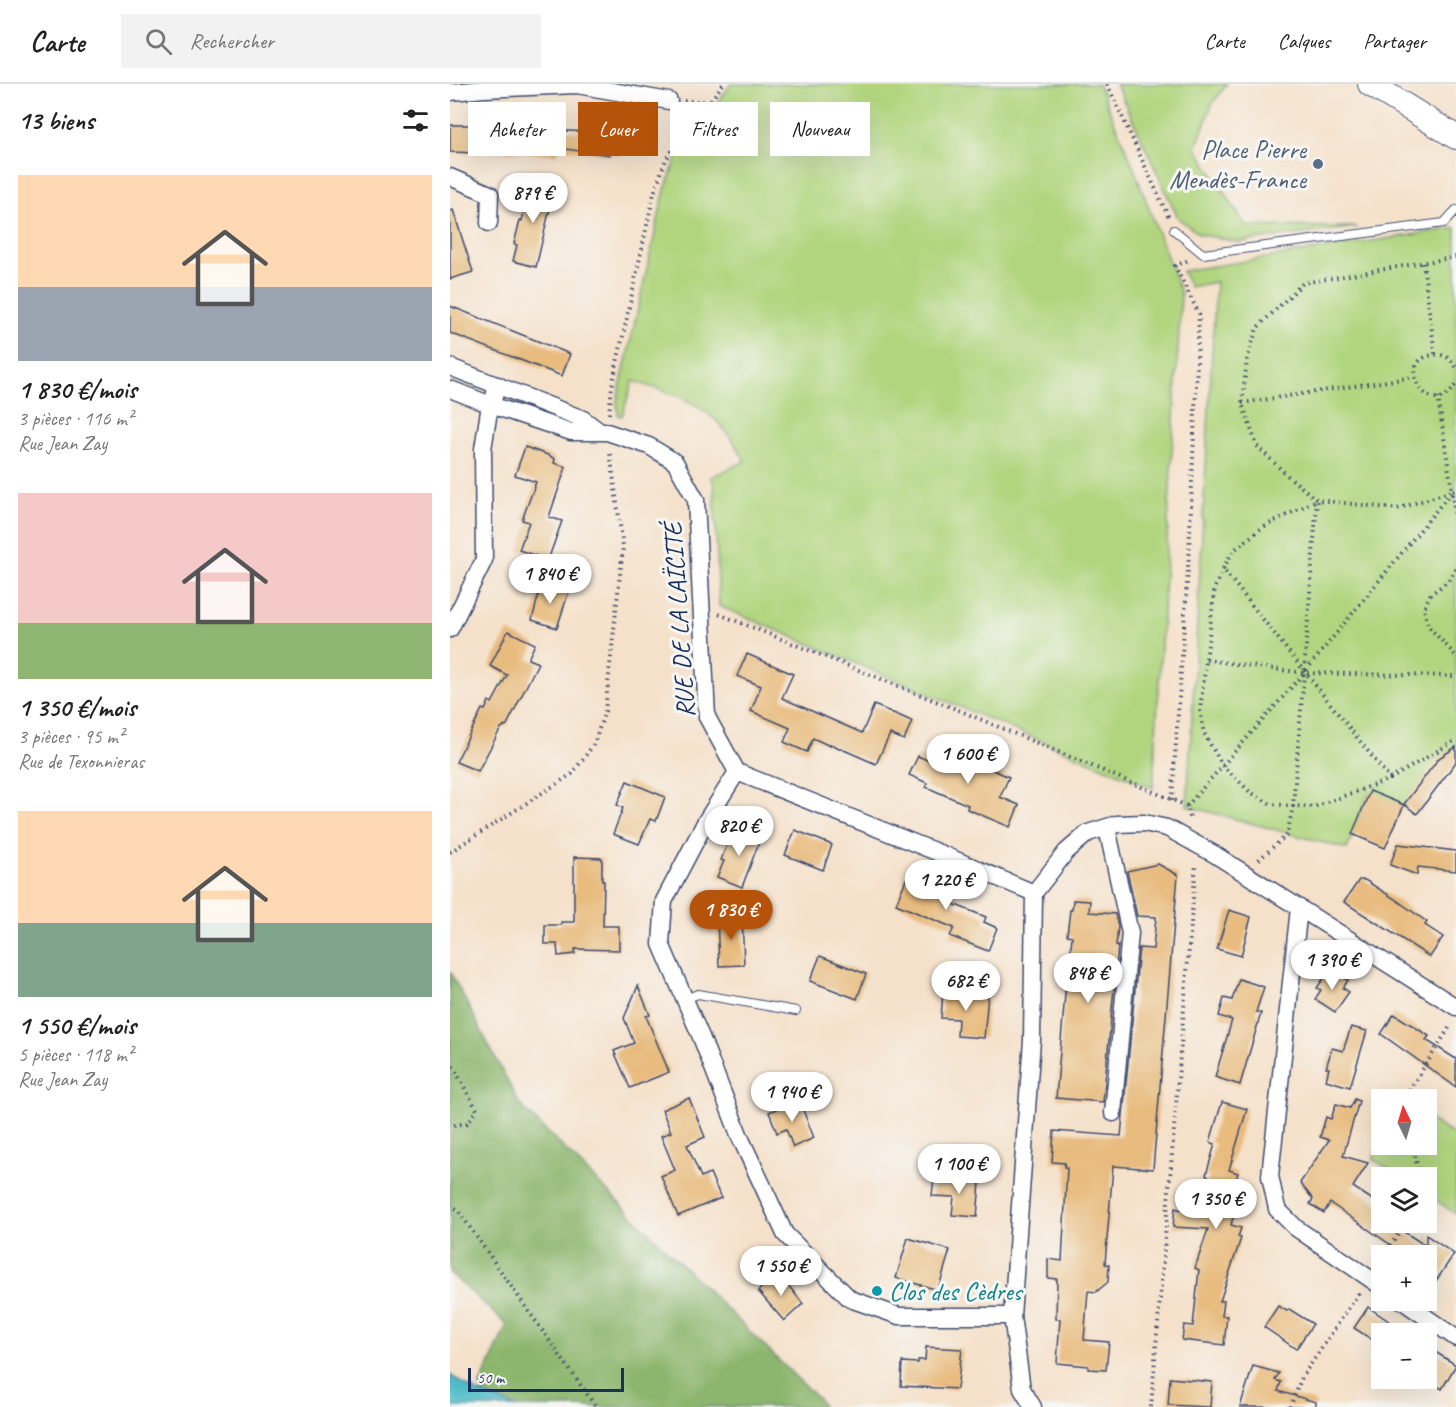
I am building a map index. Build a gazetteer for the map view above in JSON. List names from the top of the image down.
{
  "streets": {
    "street": ["RUE DE LA LAÏCITÉ"]
  },
  "places": ["Place Pierre Mendès-France", "Clos des Cèdres"],
  "scale_bar": "50 m",
  "north": "top",
  "page": {
    "header": "Carte",
    "search": "Rechercher",
    "nav": ["Carte", "Calques", "Partager"],
    "heading": "13 biens",
    "chip": [
      "Acheter",
      "Louer",
      "Filtres",
      "Nouveau"
    ],
    "list": [
      {
        "name": "1 830 €/mois",
        "note": "3 pièces · 116 m² · Rue Jean Zay"
      },
      {
        "name": "1 350 €/mois",
        "note": "3 pièces · 95 m² · Rue de Texonnieras"
      },
      {
        "name": "1 550 €/mois",
        "note": "5 pièces · 118 m² · Rue Jean Zay"
      }
    ],
    "price": [
      "879 €",
      "1 840 €",
      "1 600 €",
      "820 €",
      "1 220 €",
      "1 830 €",
      "1 390 €",
      "848 €",
      "682 €",
      "1 940 €",
      "1 100 €",
      "1 350 €",
      "1 550 €"
    ],
    "map_buttons": ["+", "−"],
    "scale": "50 m"
  }
}
